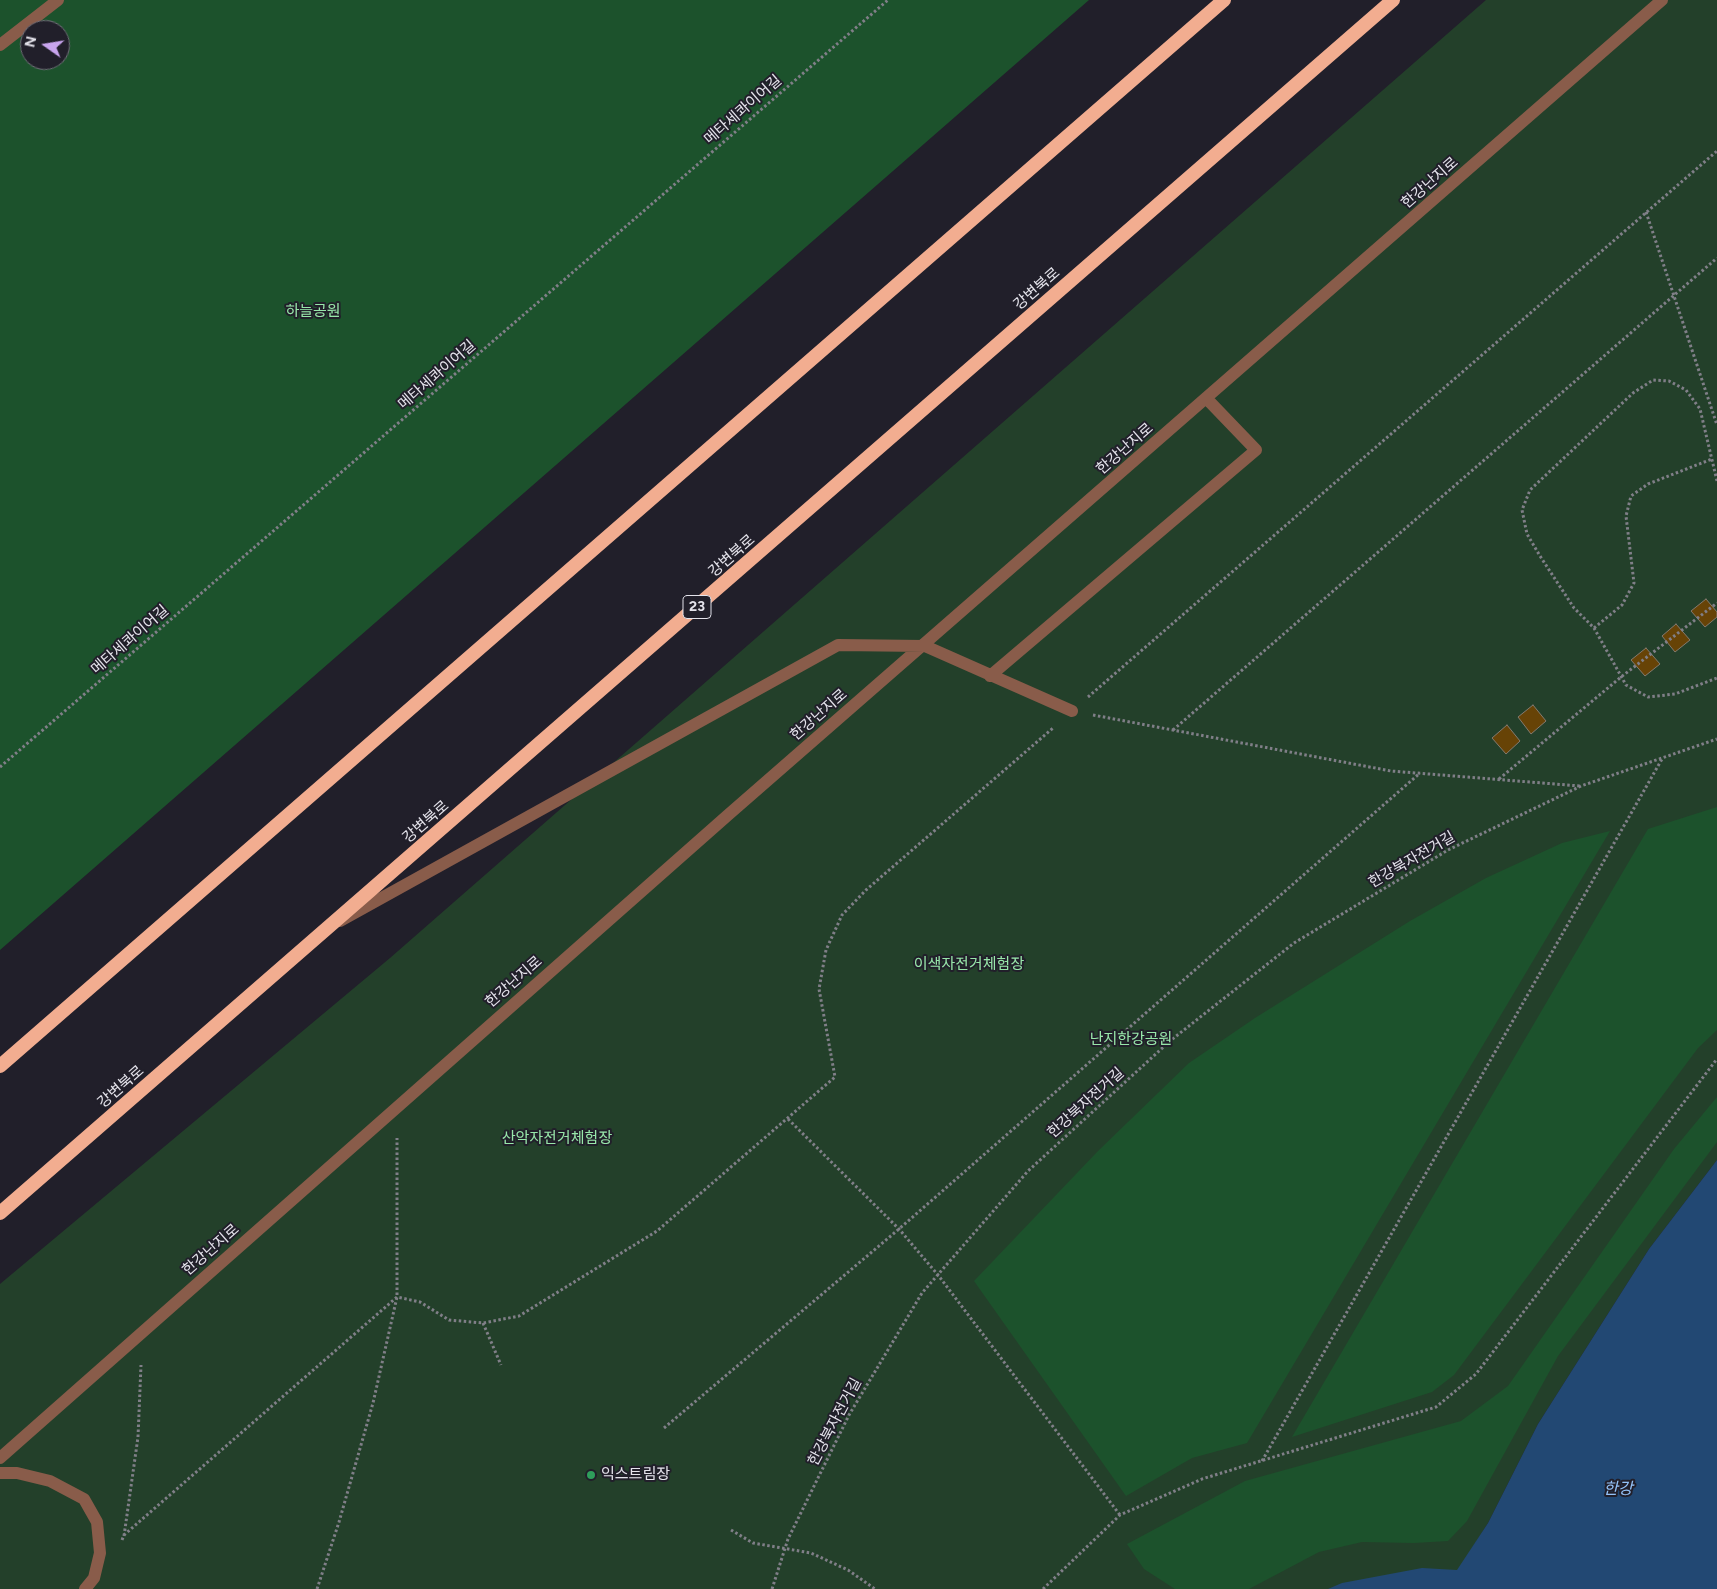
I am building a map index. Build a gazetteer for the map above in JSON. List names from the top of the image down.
{
  "streets": {
    "highway": ["강변북로", "23"],
    "street": ["한강난지로"],
    "path": ["메타세콰이어길", "한강북자전거길"]
  },
  "water": ["한강"],
  "parks": [
    "하늘공원",
    "이색자전거체험장",
    "난지한강공원",
    "산악자전거체험장"
  ],
  "places": ["익스트림장"],
  "north": "left"
}
